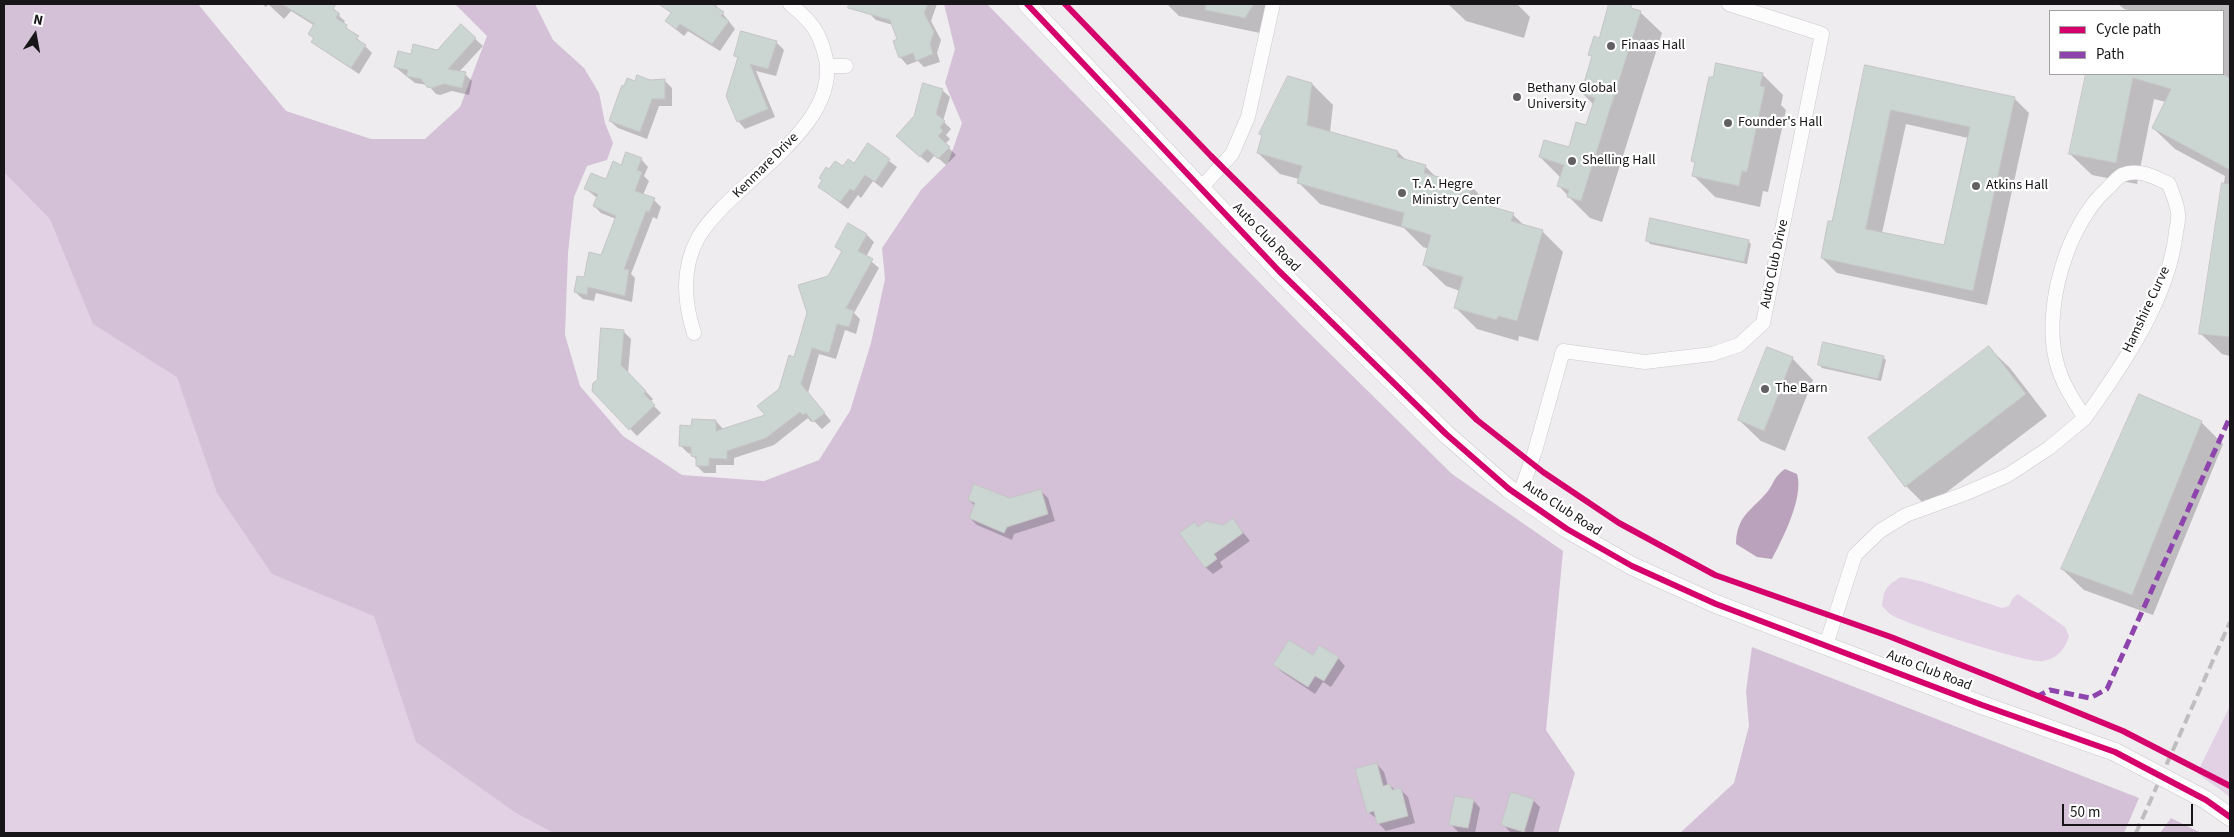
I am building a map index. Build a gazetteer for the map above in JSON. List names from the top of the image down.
{
  "streets": {
    "street": [
      "Kenmare Drive",
      "Auto Club Road",
      "Auto Club Drive",
      "Hamshire Curve"
    ]
  },
  "crossings": [
    ["Auto Club Road", "Auto Club Drive"],
    ["Auto Club Road", "Hamshire Curve"]
  ],
  "places": [
    "Finaas Hall",
    "Bethany Global University",
    "Founder's Hall",
    "Shelling Hall",
    "Atkins Hall",
    "T. A. Hegre Ministry Center",
    "The Barn"
  ],
  "legend": ["Cycle path", "Path"],
  "scale_bar": "50 m",
  "north": "top"
}
